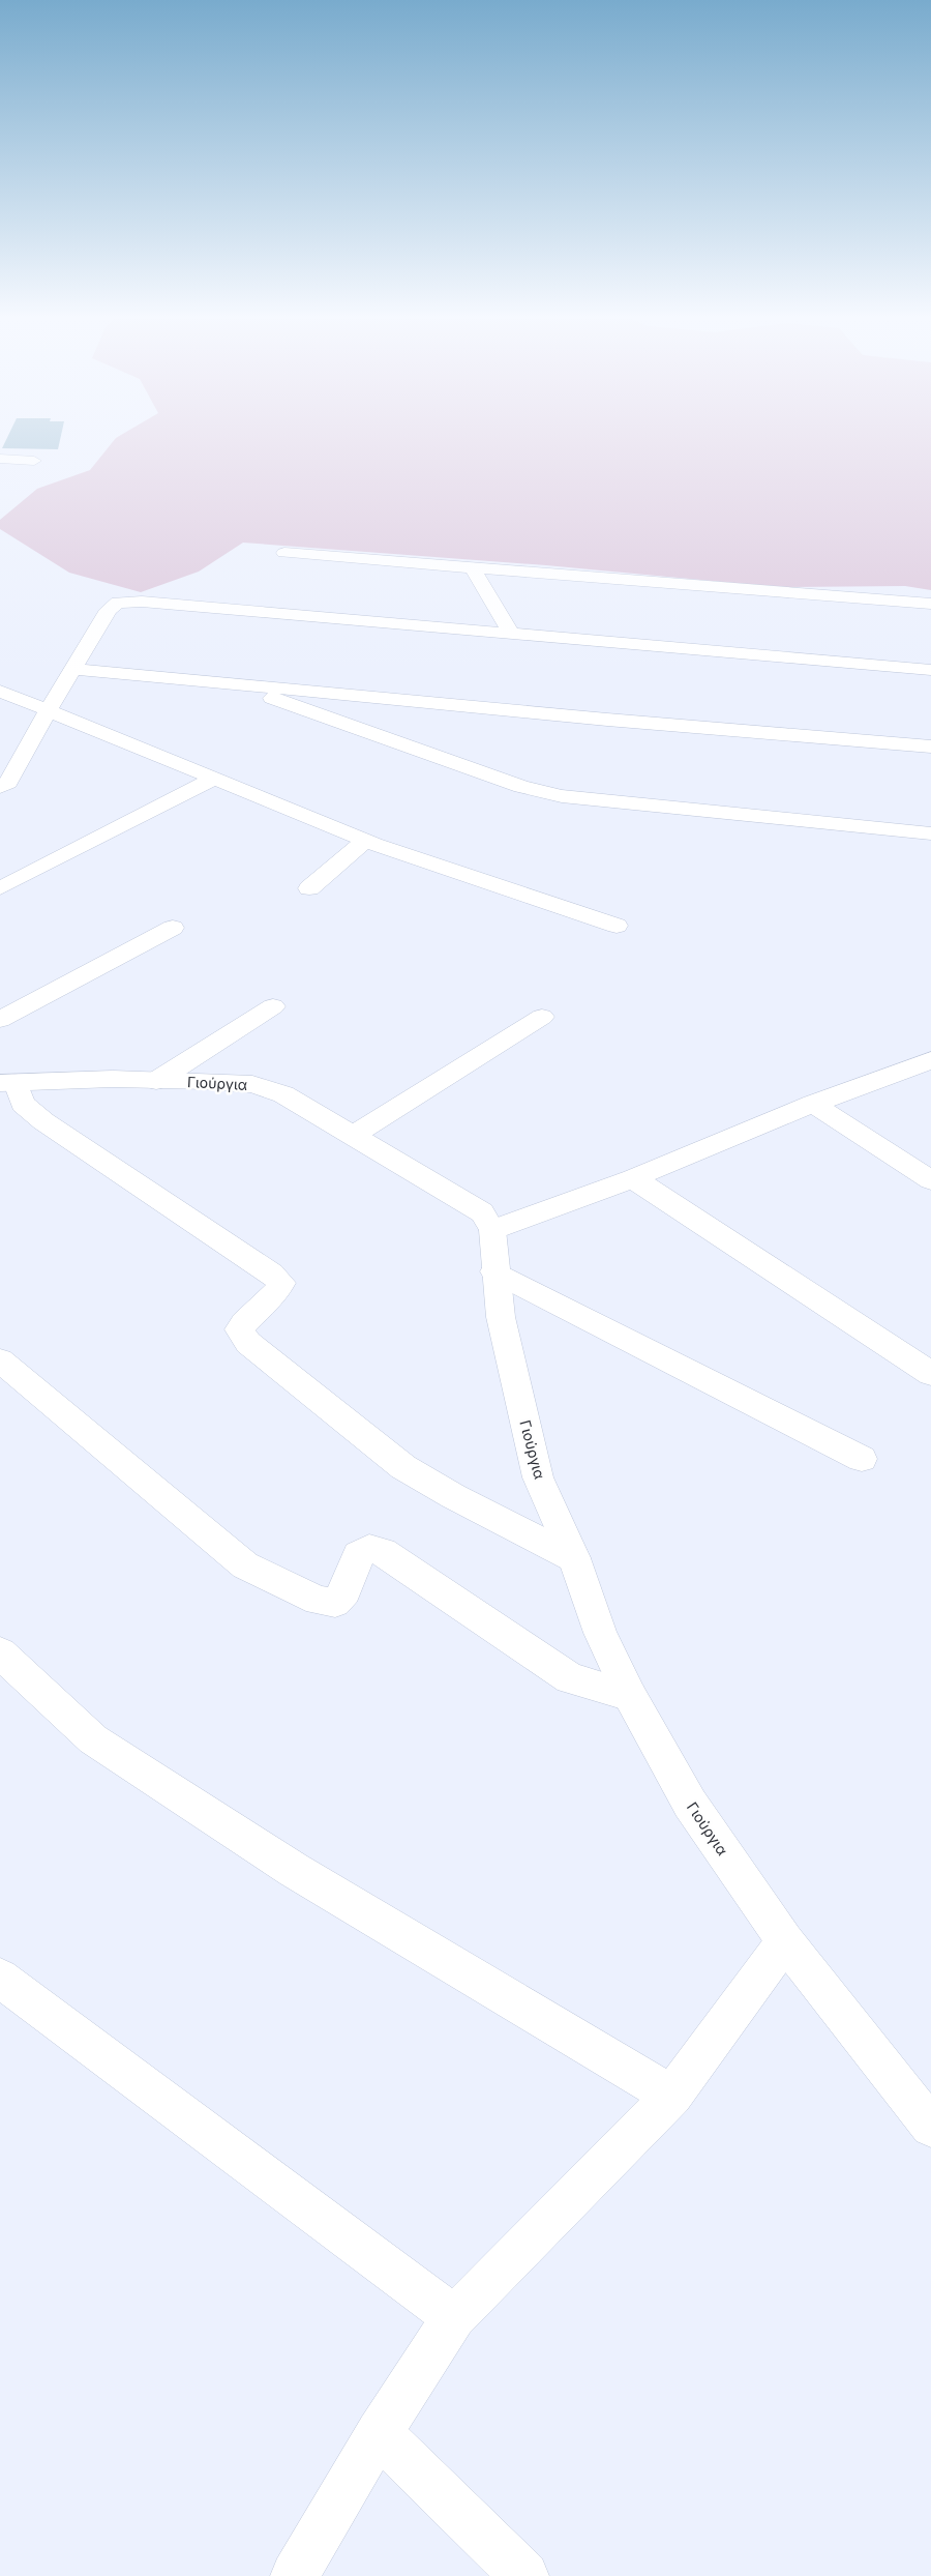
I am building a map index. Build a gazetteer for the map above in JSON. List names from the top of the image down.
{
  "streets": {
    "street": ["Γιούργια"]
  }
}
